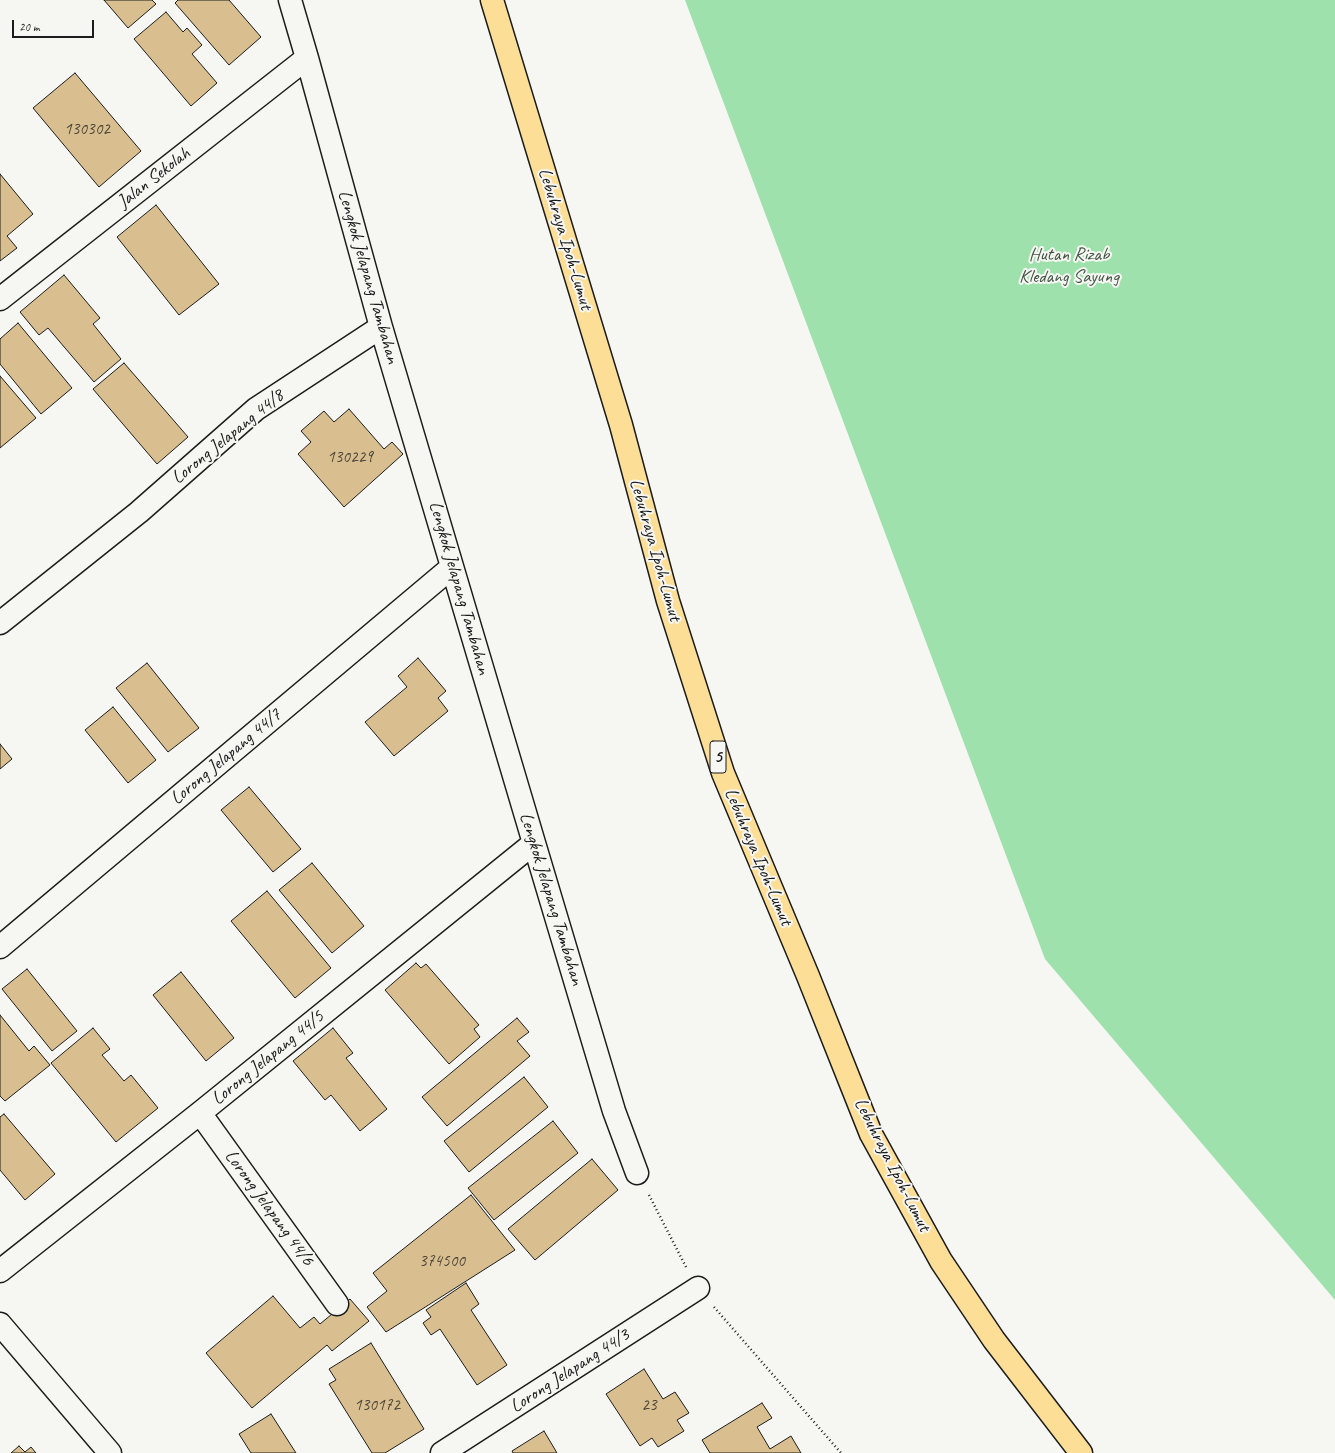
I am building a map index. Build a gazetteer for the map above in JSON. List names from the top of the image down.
{
  "streets": {
    "highway": ["Lebuhraya Ipoh-Lumut", "5"],
    "street": [
      "Jalan Sekolah",
      "Lengkok Jelapang Tambahan",
      "Lorong Jelapang 44/8",
      "Lorong Jelapang 44/7",
      "Lorong Jelapang 44/5",
      "Lorong Jelapang 44/6",
      "Lorong Jelapang 44/3"
    ]
  },
  "crossings": [
    ["Jalan Sekolah", "Lengkok Jelapang Tambahan"],
    ["Lengkok Jelapang Tambahan", "Lorong Jelapang 44/8"],
    ["Lengkok Jelapang Tambahan", "Lorong Jelapang 44/7"],
    ["Lengkok Jelapang Tambahan", "Lorong Jelapang 44/5"],
    ["Lorong Jelapang 44/5", "Lorong Jelapang 44/6"]
  ],
  "parks": ["Hutan Rizab Kledang Sayung"],
  "house_numbers": [
    "130302",
    "130229",
    "374500",
    "130172",
    "23"
  ],
  "scale_bar": "20 m"
}
